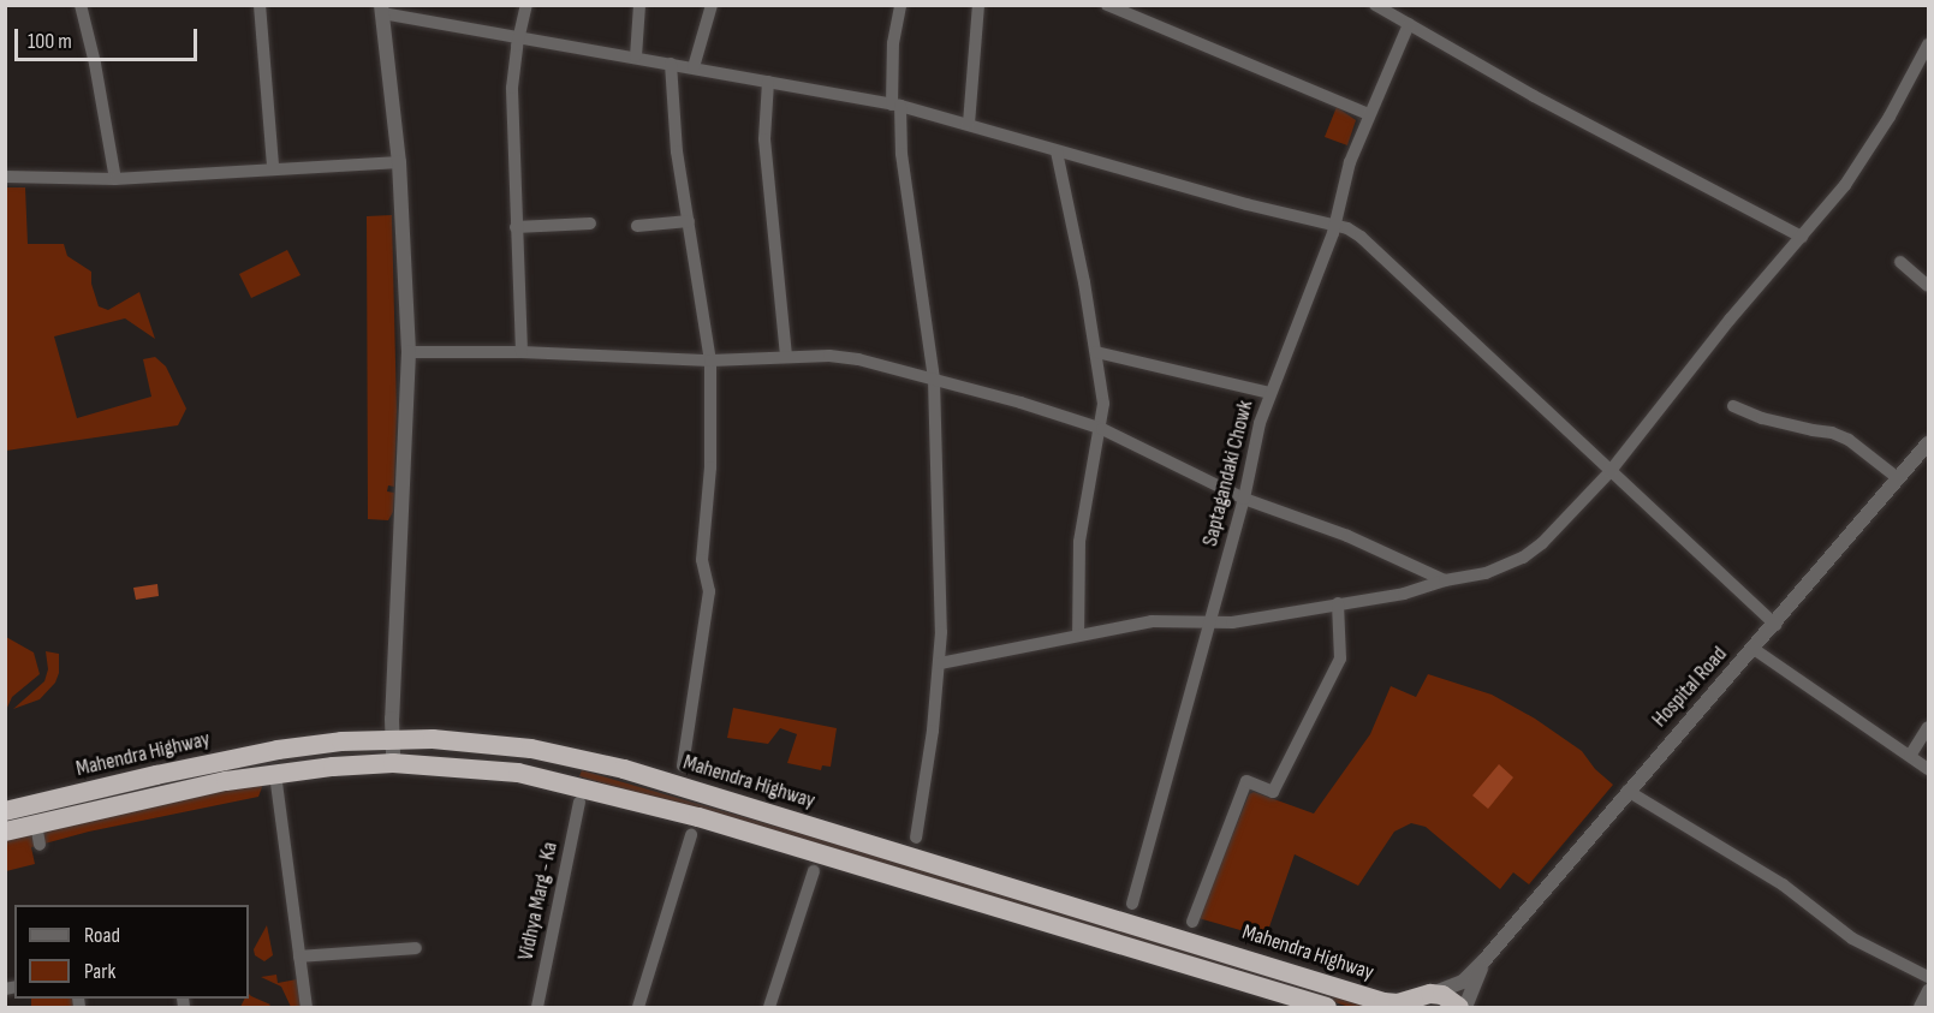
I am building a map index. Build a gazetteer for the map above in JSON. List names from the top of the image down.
{
  "streets": {
    "highway": ["Mahendra Highway"],
    "street": ["Saptagandaki Chowk", "Hospital Road", "Vidhya Marg - Ka"]
  },
  "crossings": [
    ["Hospital Road", "Mahendra Highway"]
  ],
  "legend": ["Road", "Park"],
  "scale_bar": "100 m"
}
